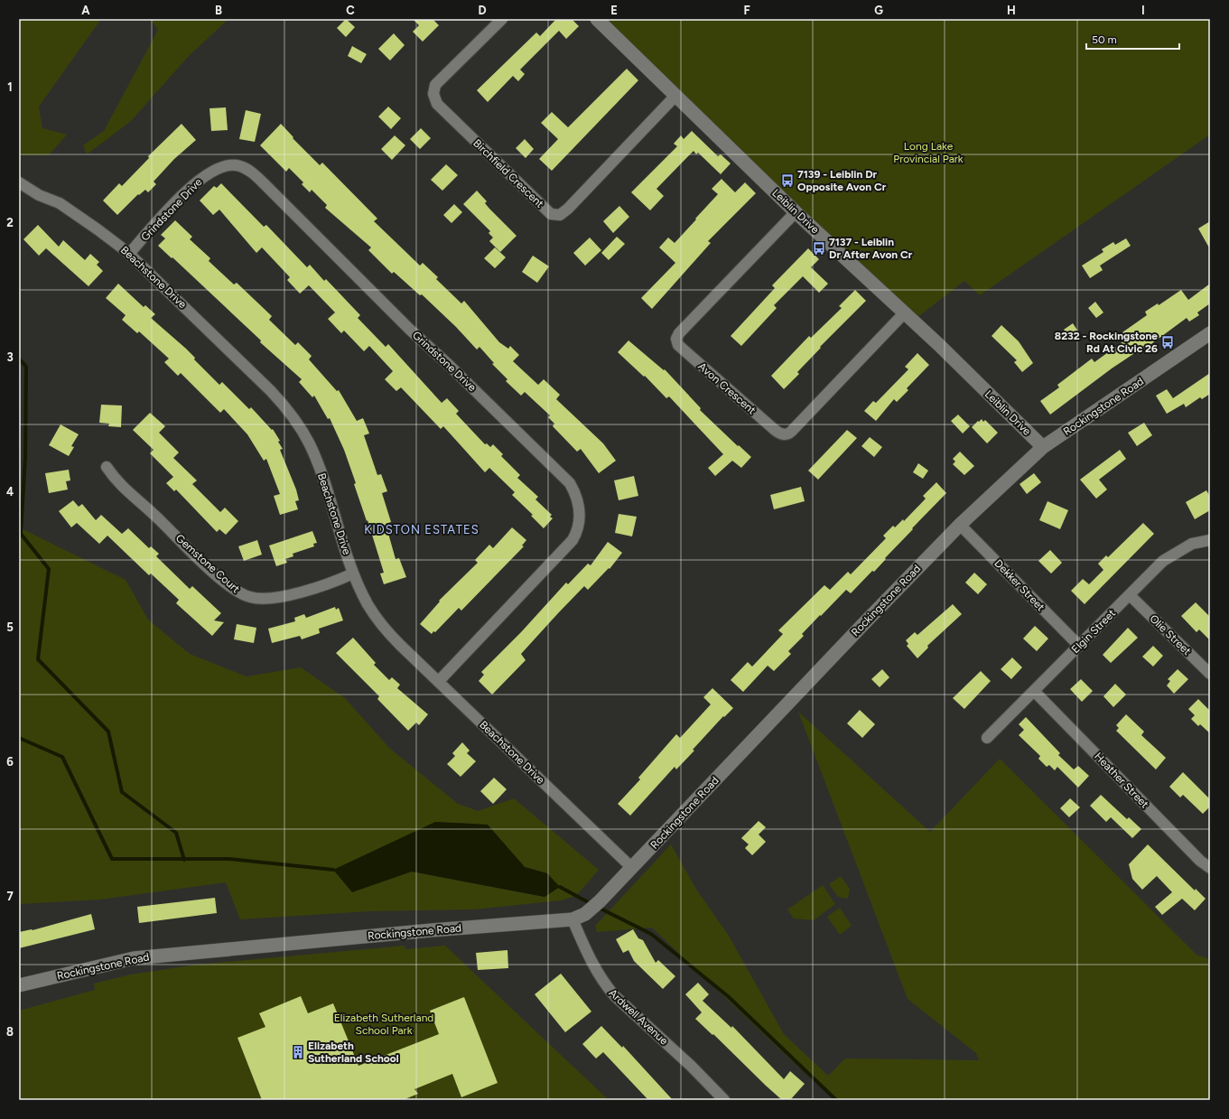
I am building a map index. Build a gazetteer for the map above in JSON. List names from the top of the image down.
{
  "streets": {
    "street": [
      "Birchfield Crescent",
      "Grindstone Drive",
      "Leiblin Drive",
      "Beachstone Drive",
      "Avon Crescent",
      "Rockingstone Road",
      "Gemstone Court",
      "Dekker Street",
      "Elgin Street",
      "Olie Street",
      "Heather Street",
      "Ardwell Avenue"
    ]
  },
  "crossings": [
    ["Birchfield Crescent", "Leiblin Drive"],
    ["Grindstone Drive", "Beachstone Drive"],
    ["Leiblin Drive", "Avon Crescent"],
    ["Leiblin Drive", "Rockingstone Road"],
    ["Beachstone Drive", "Rockingstone Road"],
    ["Beachstone Drive", "Gemstone Court"],
    ["Rockingstone Road", "Dekker Street"],
    ["Rockingstone Road", "Ardwell Avenue"],
    ["Dekker Street", "Elgin Street"],
    ["Elgin Street", "Olie Street"],
    ["Elgin Street", "Heather Street"]
  ],
  "districts": ["KIDSTON ESTATES"],
  "parks": ["Long Lake Provincial Park", "Elizabeth Sutherland School Park"],
  "places": {
    "bus stop": ["7139 - Leiblin Dr Opposite Avon Cr", "7137 - Leiblin Dr After Avon Cr", "8232 - Rockingstone Rd At Civic 26"],
    "building": ["Elizabeth Sutherland School"]
  },
  "scale_bar": "50 m",
  "grid": {
    "columns": [
      "A",
      "B",
      "C",
      "D",
      "E",
      "F",
      "G",
      "H",
      "I"
    ],
    "rows": [
      "1",
      "2",
      "3",
      "4",
      "5",
      "6",
      "7",
      "8"
    ]
  }
}
